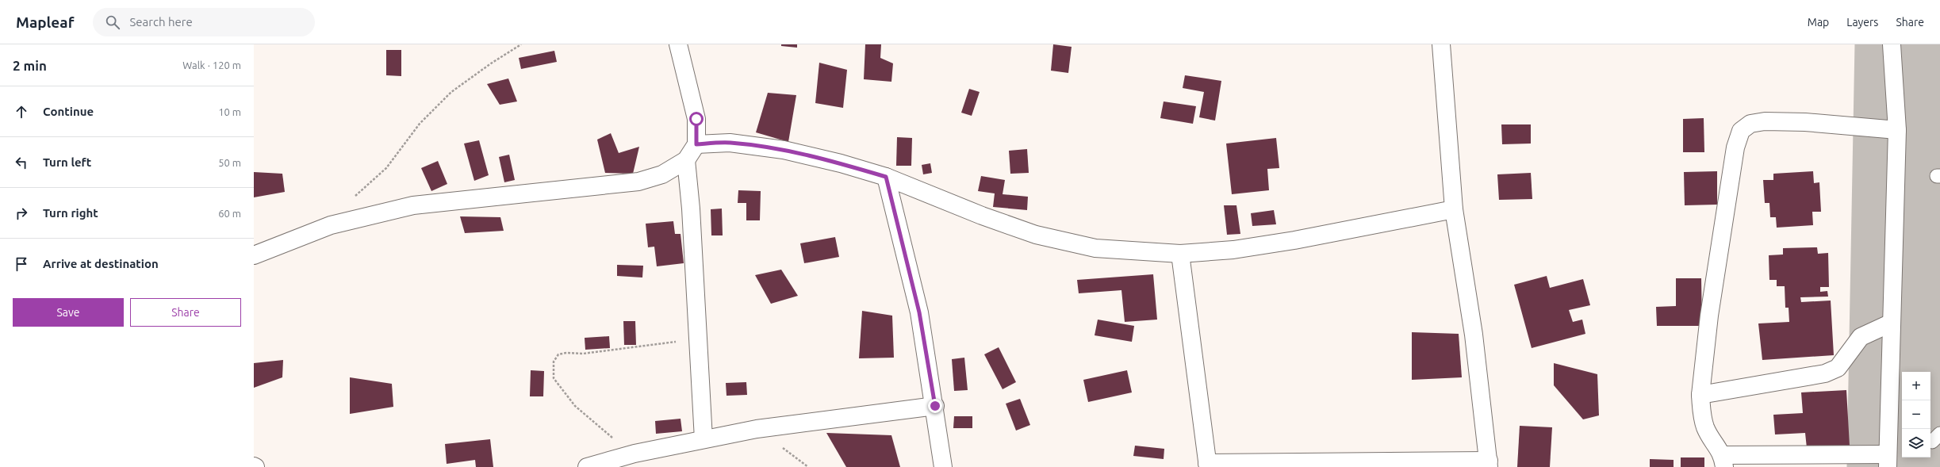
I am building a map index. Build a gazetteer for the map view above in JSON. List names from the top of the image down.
{
  "page": {
    "header": "Mapleaf",
    "search": "Search here",
    "nav": ["Map", "Layers", "Share"],
    "heading": ["2 min", "Walk · 120 m"],
    "list": [
      ["Continue", "10 m"],
      ["Turn left", "50 m"],
      ["Turn right", "60 m"],
      "Arrive at destination"
    ],
    "buttons": ["Save", "Share"],
    "map_buttons": ["+", "−"]
  }
}
